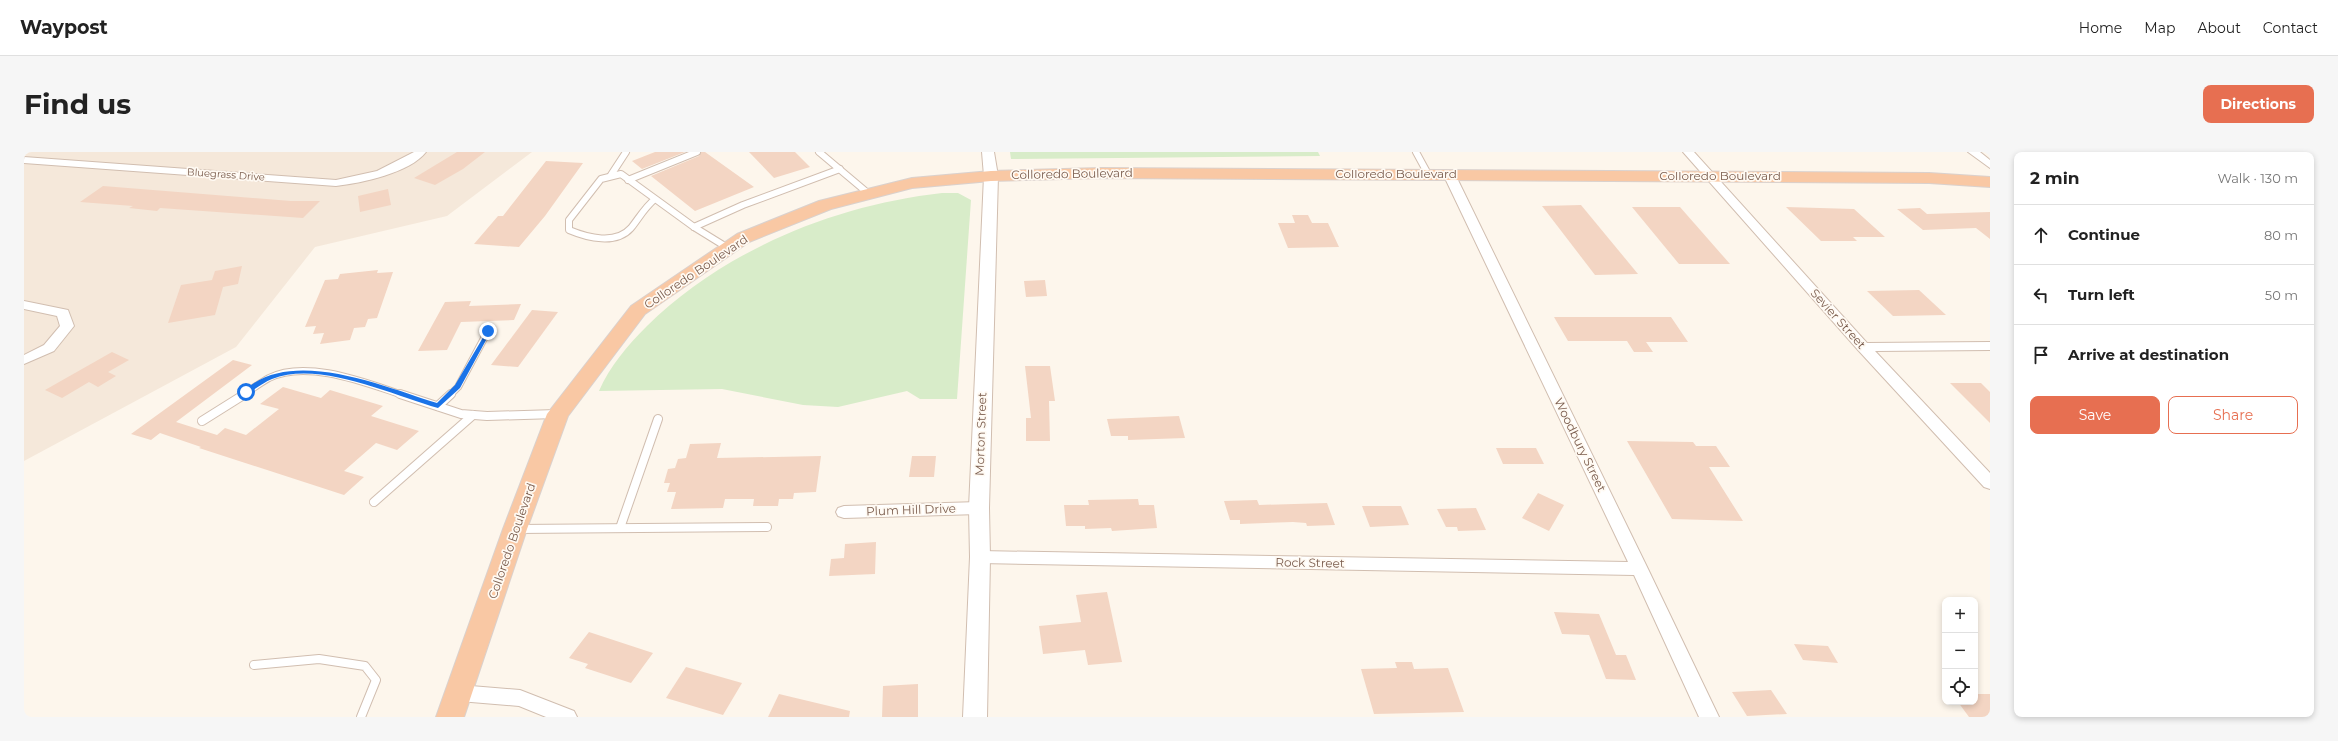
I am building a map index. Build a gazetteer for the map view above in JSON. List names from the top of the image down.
{
  "streets": {
    "highway": ["Colloredo Boulevard"],
    "street": [
      "Bluegrass Drive",
      "Sevier Street",
      "Morton Street",
      "Woodbury Street",
      "Plum Hill Drive",
      "Rock Street"
    ]
  },
  "crossings": [
    ["Colloredo Boulevard", "Sevier Street"],
    ["Colloredo Boulevard", "Morton Street"],
    ["Colloredo Boulevard", "Woodbury Street"],
    ["Morton Street", "Plum Hill Drive"],
    ["Morton Street", "Rock Street"],
    ["Woodbury Street", "Rock Street"]
  ],
  "page": {
    "header": "Waypost",
    "nav": [
      "Home",
      "Map",
      "About",
      "Contact"
    ],
    "buttons": [
      "Directions",
      ["Save", "Share"]
    ],
    "title": "Find us",
    "heading": ["2 min", "Walk · 130 m"],
    "list": [
      ["Continue", "80 m"],
      ["Turn left", "50 m"],
      "Arrive at destination"
    ],
    "map_buttons": ["+", "−"]
  }
}
